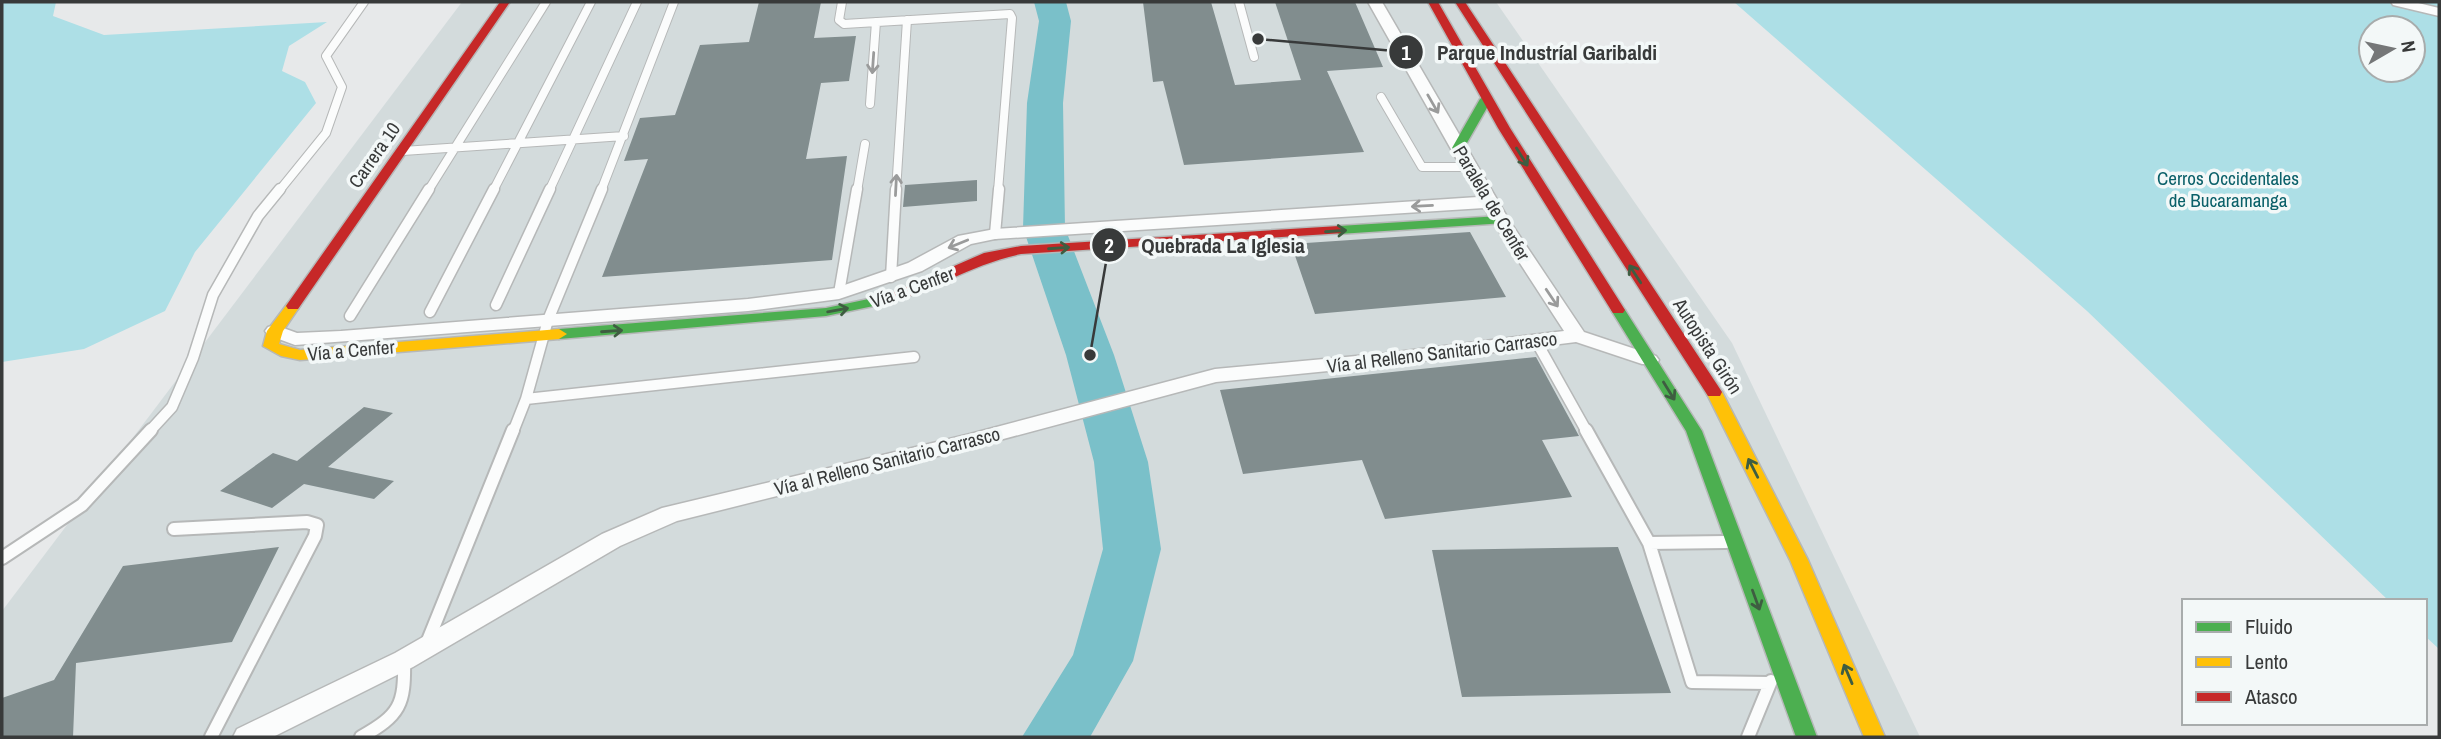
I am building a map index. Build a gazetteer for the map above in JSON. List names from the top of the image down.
{
  "streets": {
    "main road": ["Carrera 10", "Vía a Cenfer", "Autopista Girón"],
    "street": ["Paralela de Cenfer", "Vía al Relleno Sanitario Carrasco"]
  },
  "crossings": [
    ["Carrera 10", "Vía a Cenfer"],
    ["Paralela de Cenfer", "Vía a Cenfer"],
    ["Paralela de Cenfer", "Vía al Relleno Sanitario Carrasco"]
  ],
  "one_way": ["Paralela de Cenfer"],
  "parks": ["Cerros Occidentales de Bucaramanga"],
  "places": ["Parque Industríal Garibaldi", "Quebrada La Iglesia"],
  "legend": ["Fluido", "Lento", "Atasco"],
  "north": "right"
}
